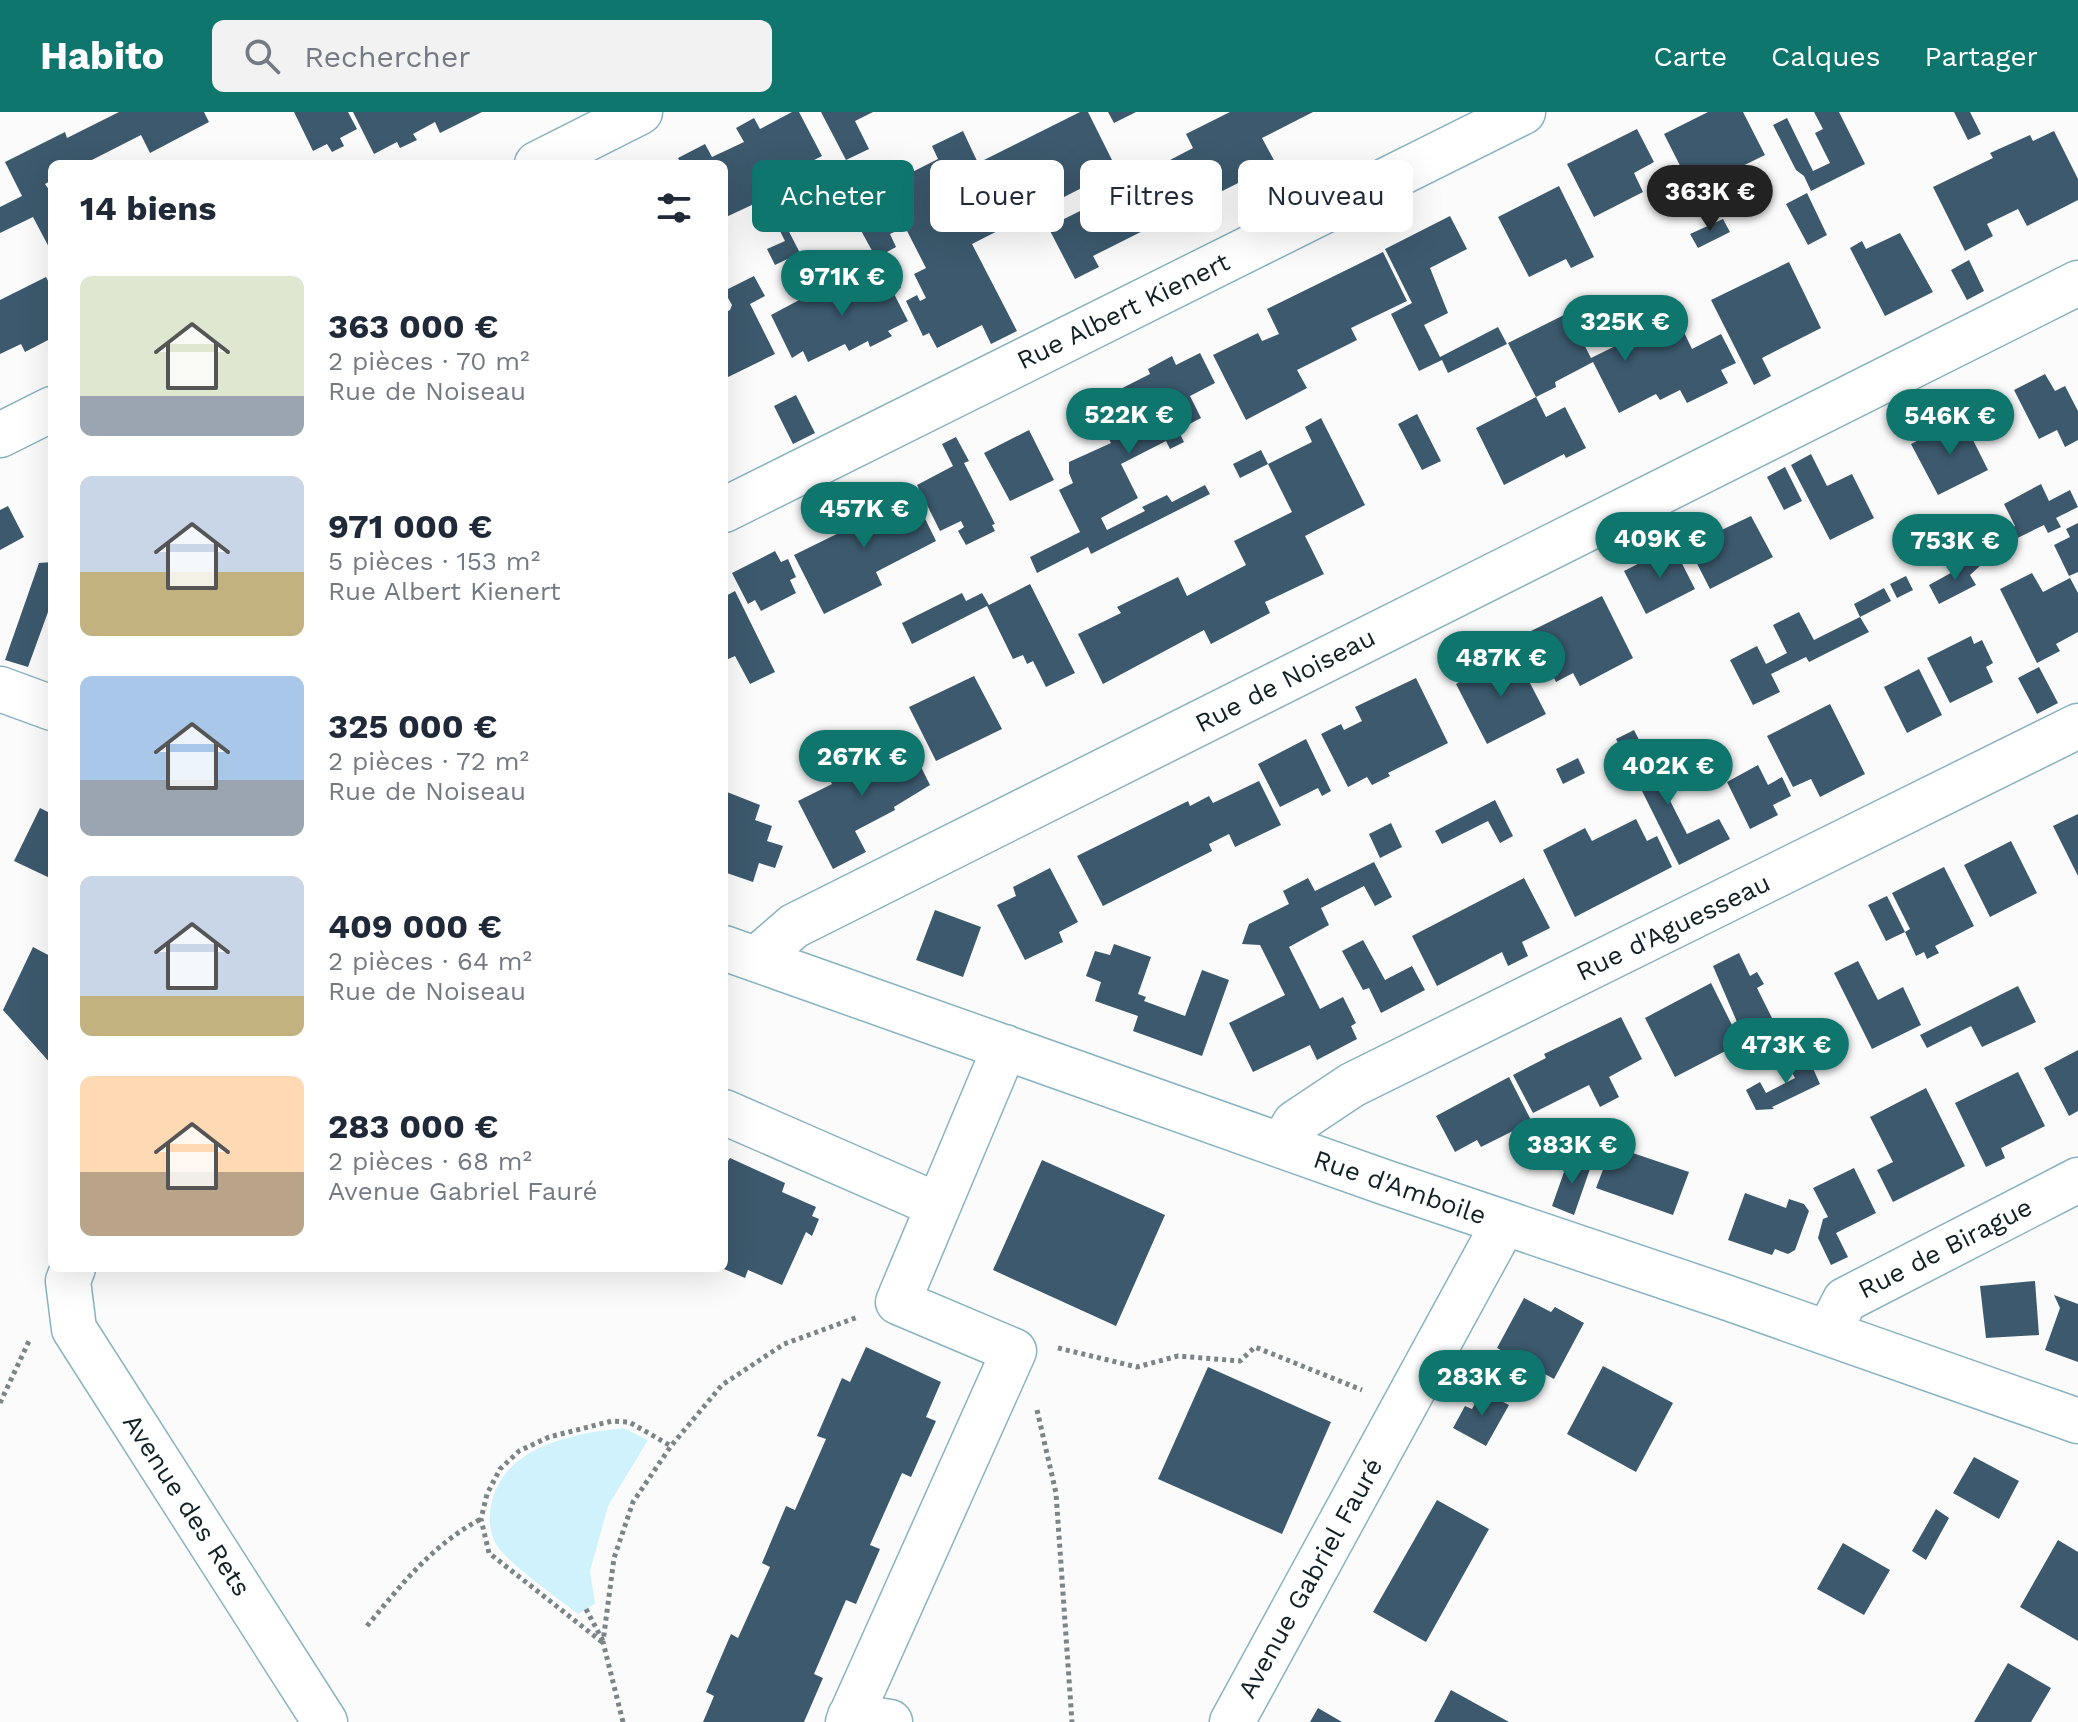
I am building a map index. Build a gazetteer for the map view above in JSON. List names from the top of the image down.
{
  "streets": {
    "street": [
      "Rue Albert Kienert",
      "Rue de Noiseau",
      "Rue d'Aguesseau",
      "Rue d'Amboile",
      "Rue de Birague",
      "Avenue des Rets",
      "Avenue Gabriel Fauré"
    ]
  },
  "crossings": [
    ["Rue de Noiseau", "Rue d'Amboile"],
    ["Rue d'Aguesseau", "Rue d'Amboile"],
    ["Rue d'Amboile", "Rue de Birague"],
    ["Rue d'Amboile", "Avenue Gabriel Fauré"]
  ],
  "page": {
    "header": "Habito",
    "search": "Rechercher",
    "nav": ["Carte", "Calques", "Partager"],
    "chip": [
      "Acheter",
      "Louer",
      "Filtres",
      "Nouveau"
    ],
    "heading": "14 biens",
    "price": [
      "363K €",
      "971K €",
      "325K €",
      "522K €",
      "546K €",
      "457K €",
      "409K €",
      "753K €",
      "487K €",
      "267K €",
      "402K €",
      "473K €",
      "383K €",
      "283K €"
    ],
    "list": [
      {
        "name": "363 000 €",
        "note": "2 pièces · 70 m² · Rue de Noiseau"
      },
      {
        "name": "971 000 €",
        "note": "5 pièces · 153 m² · Rue Albert Kienert"
      },
      {
        "name": "325 000 €",
        "note": "2 pièces · 72 m² · Rue de Noiseau"
      },
      {
        "name": "409 000 €",
        "note": "2 pièces · 64 m² · Rue de Noiseau"
      },
      {
        "name": "283 000 €",
        "note": "2 pièces · 68 m² · Avenue Gabriel Fauré"
      }
    ]
  }
}
